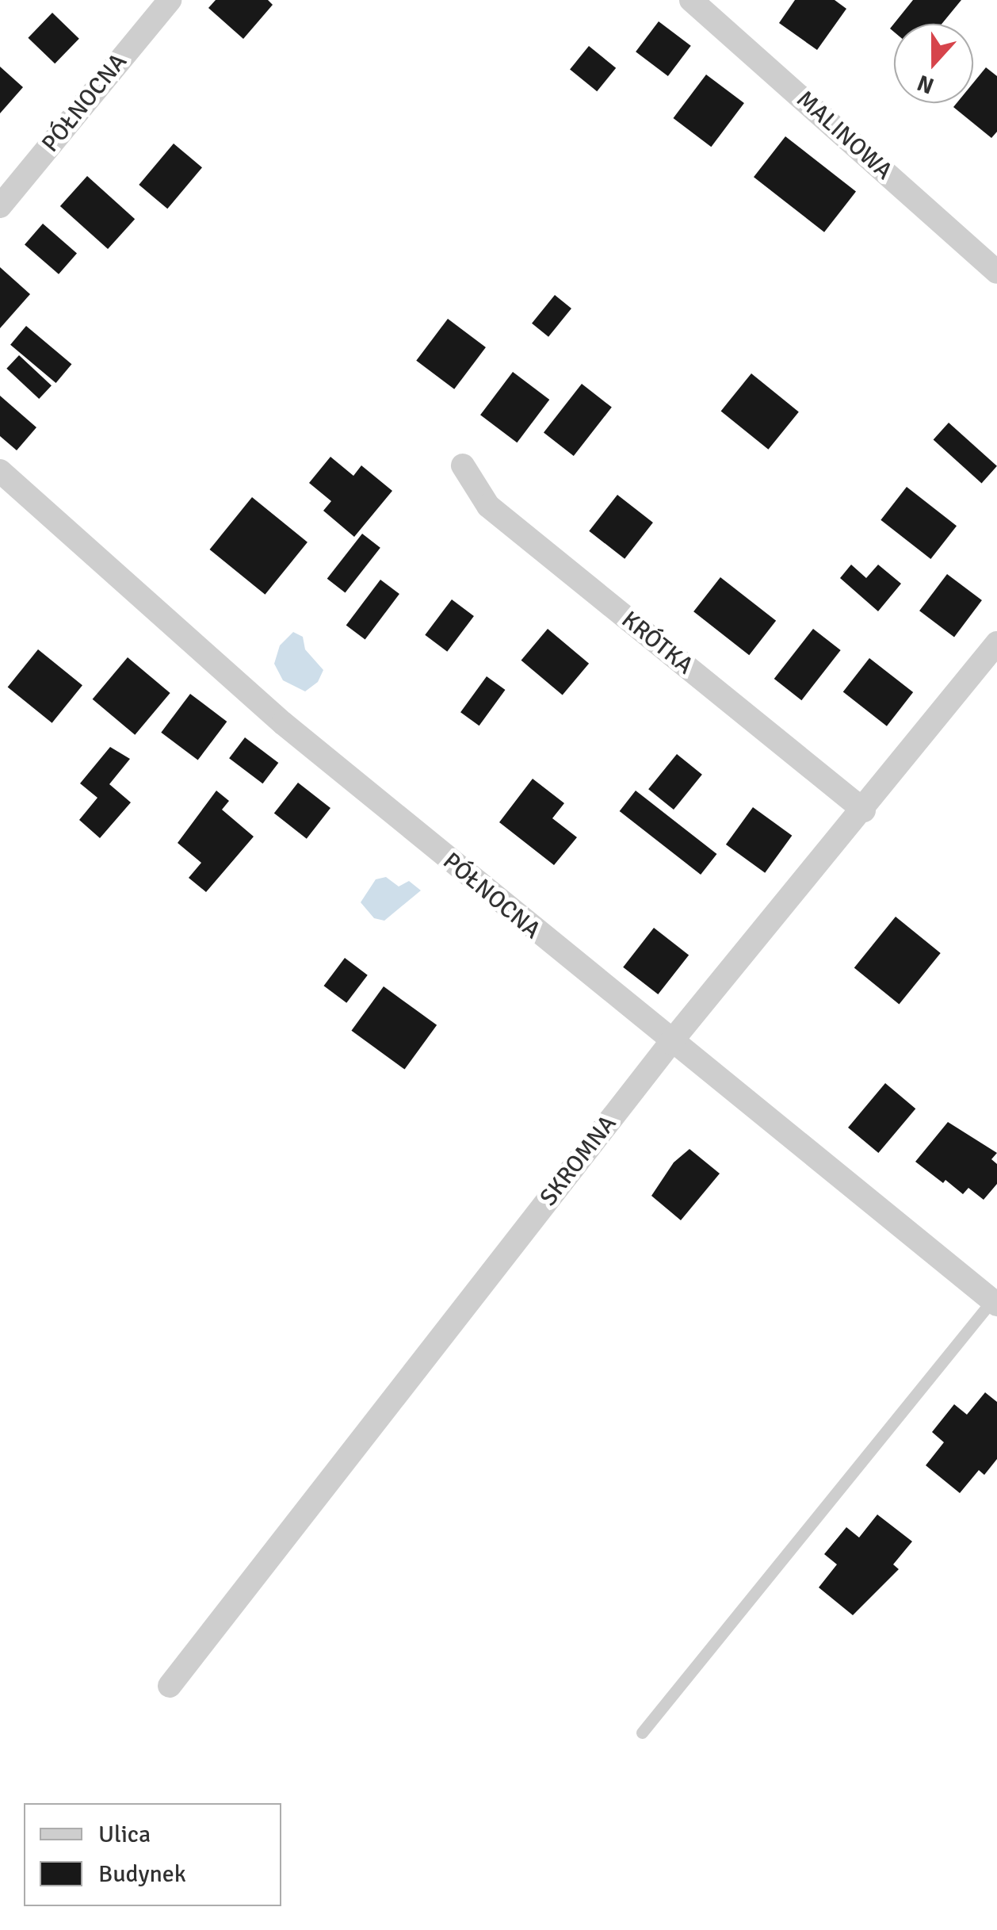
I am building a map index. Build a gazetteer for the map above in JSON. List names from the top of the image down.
{
  "streets": {
    "street": [
      "PÓŁNOCNA",
      "MALINOWA",
      "KRÓTKA",
      "SKROMNA"
    ]
  },
  "crossings": [
    ["PÓŁNOCNA", "SKROMNA"],
    ["KRÓTKA", "SKROMNA"]
  ],
  "legend": ["Ulica", "Budynek"],
  "north": "bottom"
}
